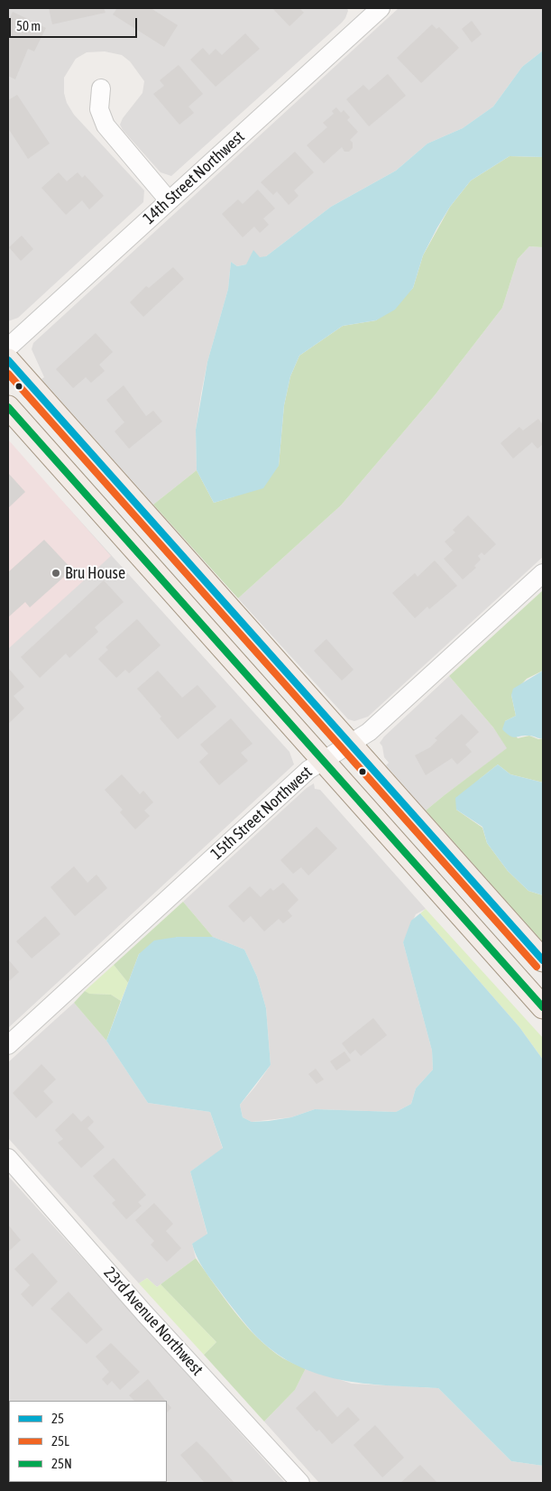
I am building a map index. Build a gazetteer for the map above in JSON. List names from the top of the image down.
{
  "streets": {
    "street": ["14th Street Northwest", "15th Street Northwest", "23rd Avenue Northwest"]
  },
  "places": ["Bru House"],
  "lines": ["transit line 25", "transit line 25L", "transit line 25N"],
  "legend": ["25", "25L", "25N"],
  "scale_bar": "50 m"
}
